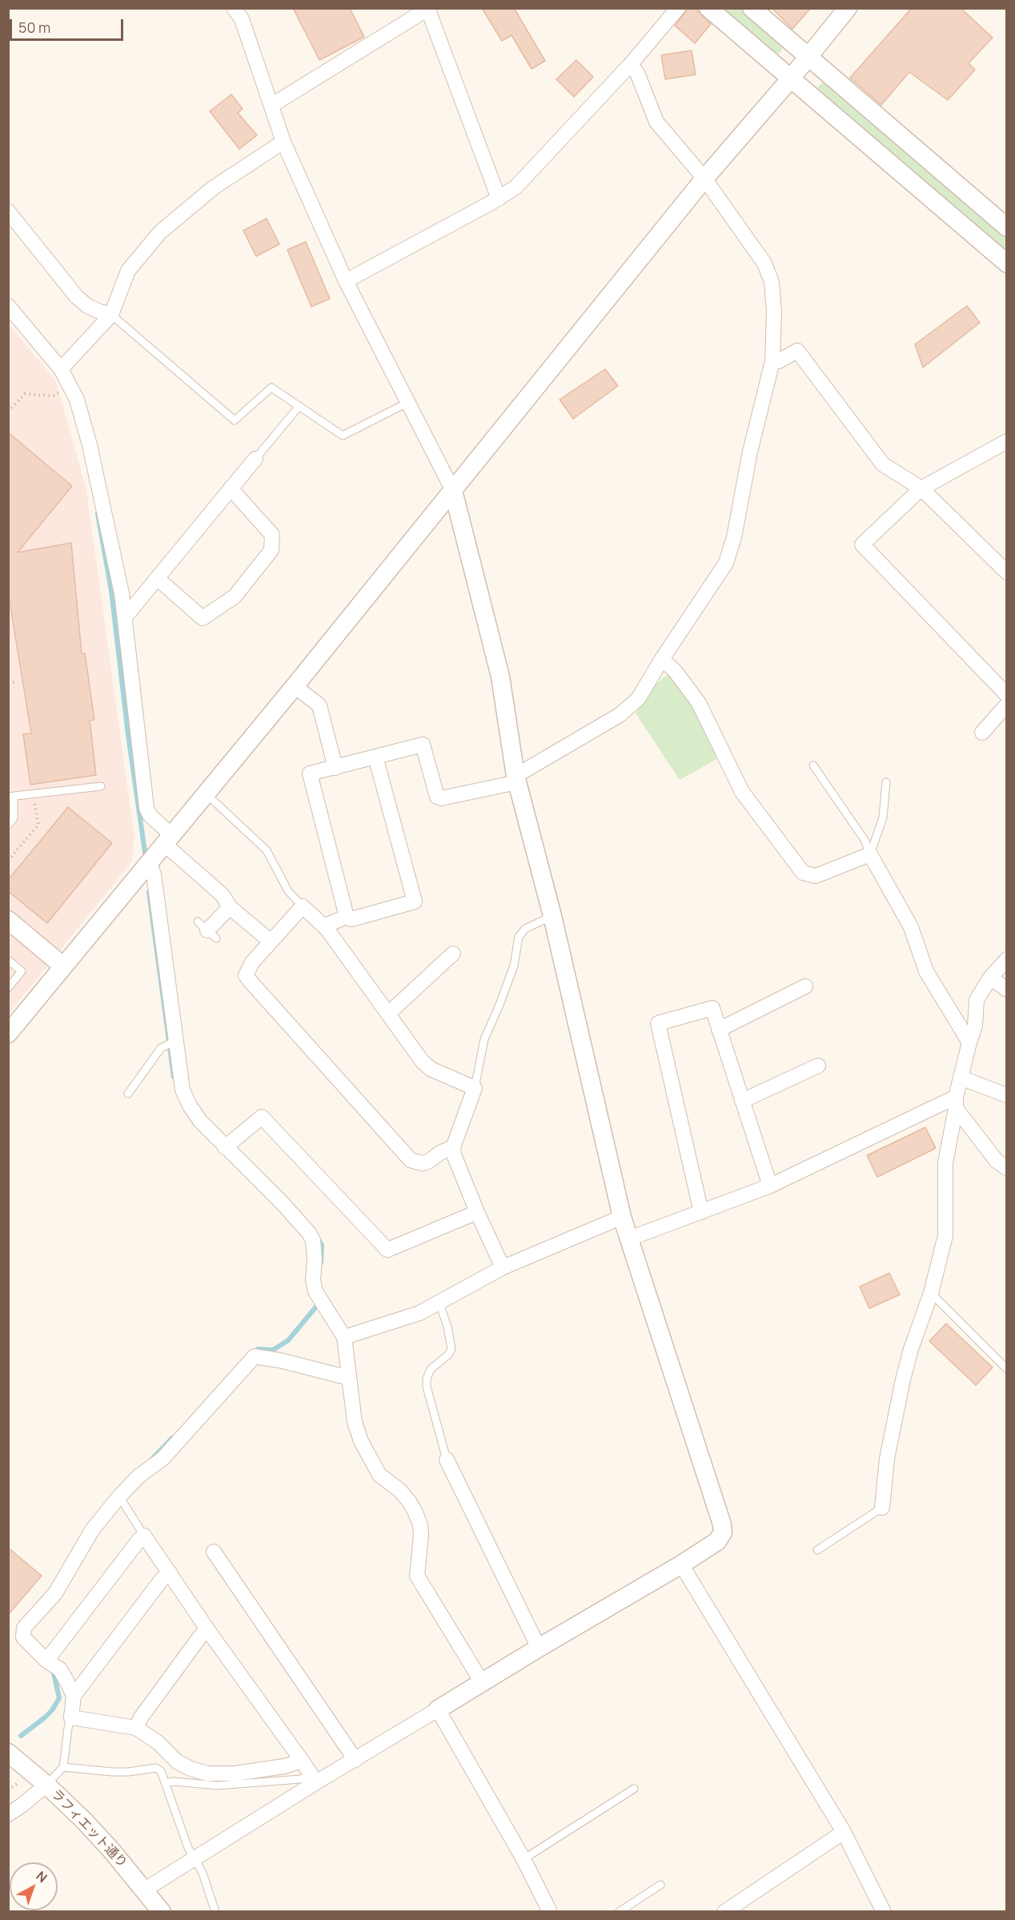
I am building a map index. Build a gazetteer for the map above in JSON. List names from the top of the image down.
{
  "streets": {
    "street": ["ラフィエット通り"]
  },
  "scale_bar": "50 m",
  "north": "top right"
}
